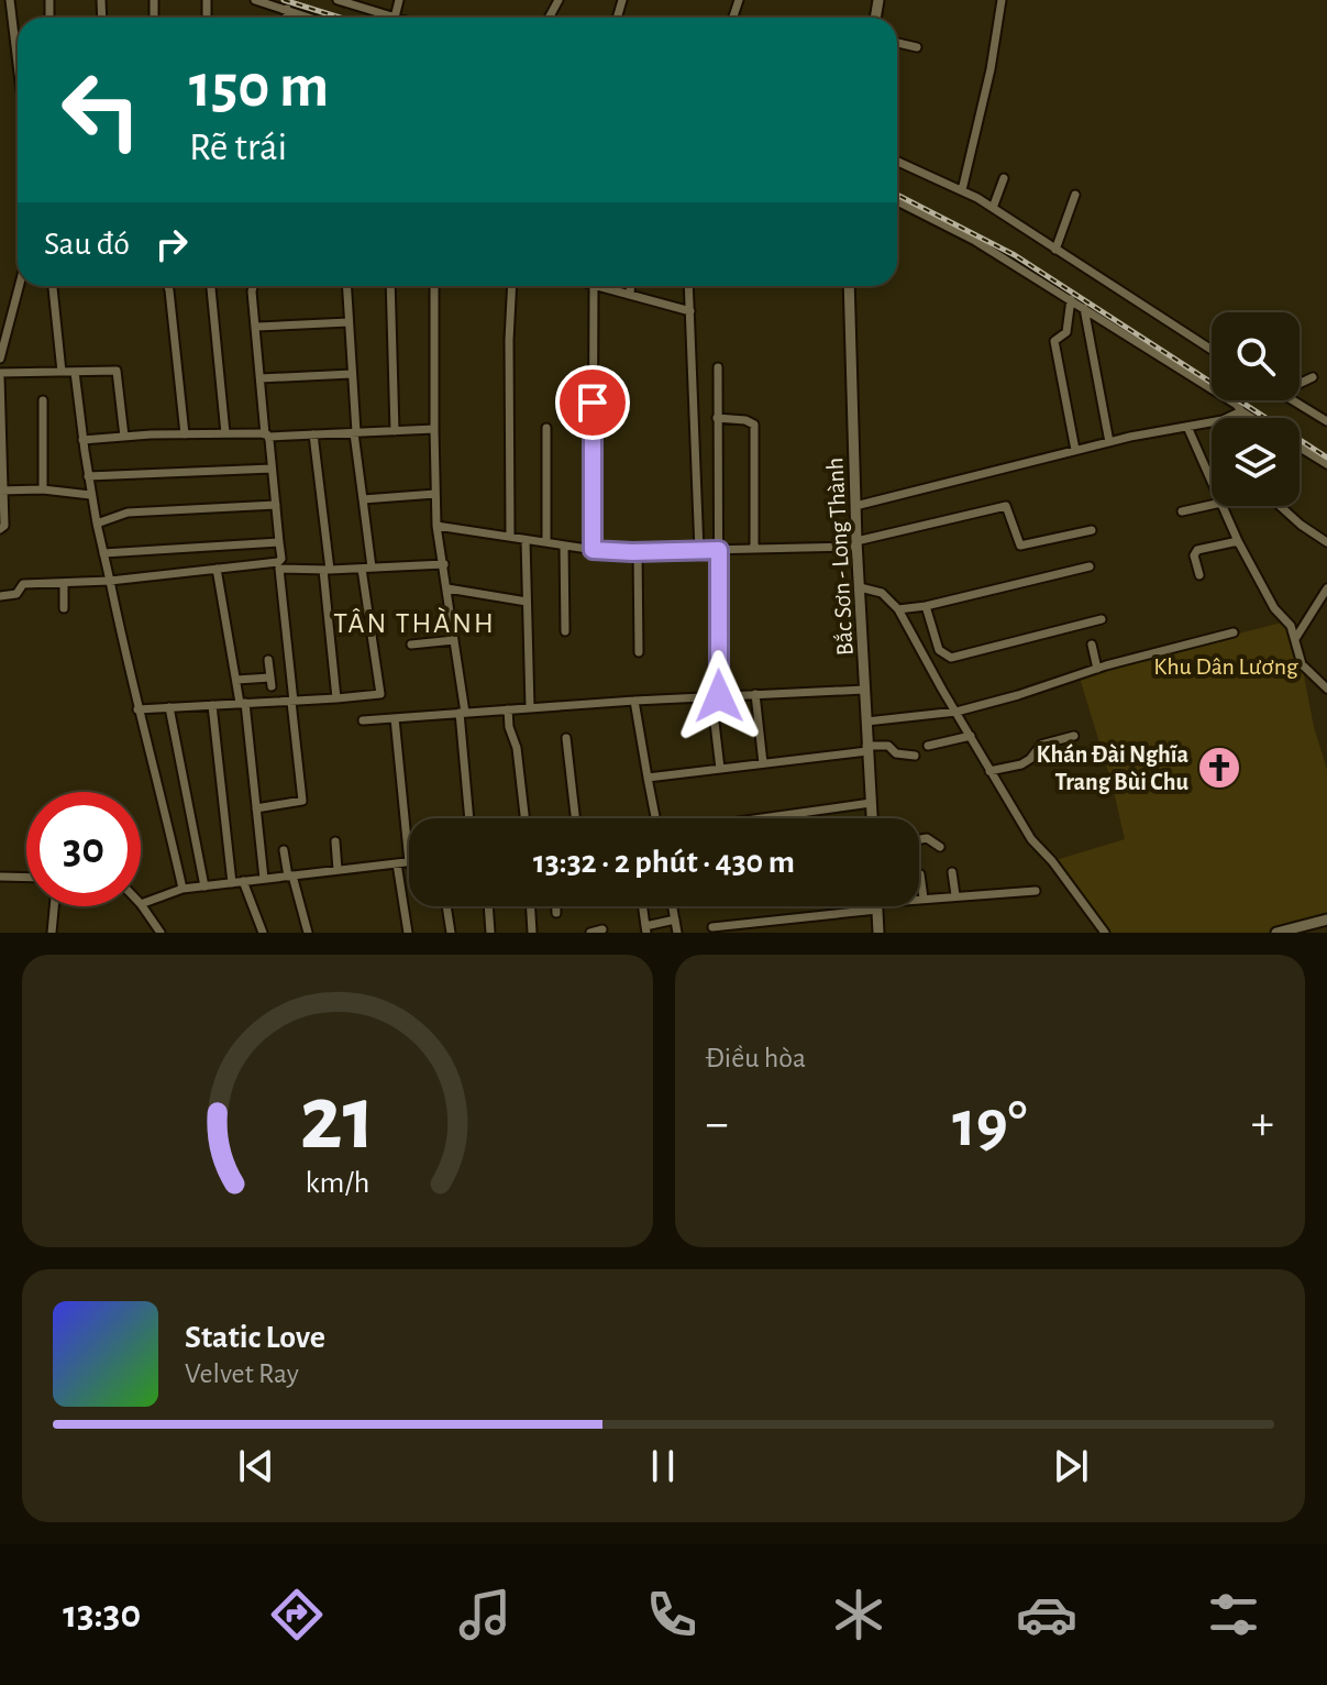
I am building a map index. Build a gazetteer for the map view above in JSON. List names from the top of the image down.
{
  "streets": {
    "main road": ["Bắc Sơn - Long Thành"]
  },
  "districts": ["TÂN THÀNH"],
  "parks": ["Khu Dân Lương"],
  "places": {
    "church": ["Khán Đài Nghĩa Trang Bùi Chu"]
  },
  "page": {
    "turn": ["150 m", "Rẽ trái"],
    "then": "Sau đó",
    "limit": "30",
    "trip": "13:32 · 2 phút · 430 m",
    "tile": "Điều hòa",
    "heat": ["−", "19°", "+"],
    "song": ["Static Love", "Velvet Ray"],
    "tabs": "13:30",
    "gauge": ["21", "km/h"]
  }
}
